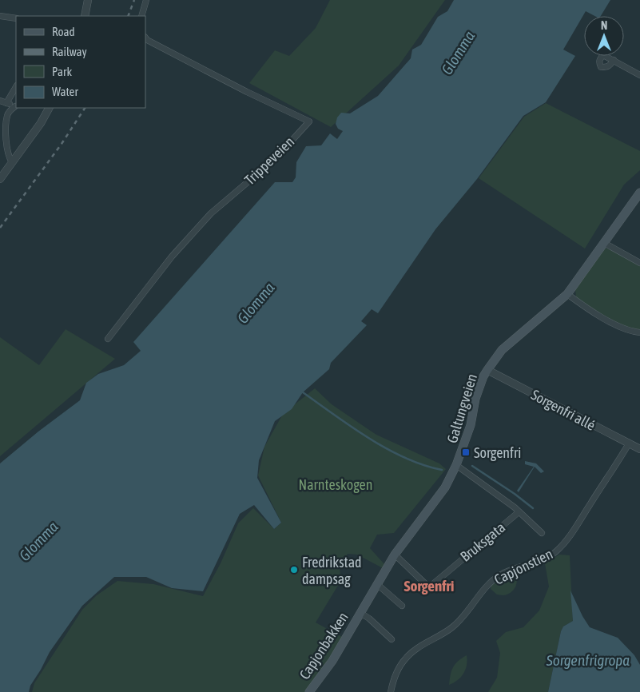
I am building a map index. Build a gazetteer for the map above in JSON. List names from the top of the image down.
{
  "streets": {
    "main road": ["Galtungveien", "Capjonbakken"],
    "street": [
      "Trippeveien",
      "Sorgenfri allé",
      "Bruksgata",
      "Capjonstien"
    ]
  },
  "crossings": [
    ["Galtungveien", "Sorgenfri allé"],
    ["Galtungveien", "Bruksgata"],
    ["Galtungveien", "Capjonbakken"],
    ["Sorgenfri allé", "Capjonstien"]
  ],
  "districts": ["Sorgenfri"],
  "water": ["Glomma", "Sorgenfrigropa"],
  "parks": ["Narnteskogen"],
  "places": {
    "transit": ["Sorgenfri"],
    "other": ["Fredrikstad dampsag"]
  },
  "legend": [
    "Road",
    "Railway",
    "Park",
    "Water"
  ],
  "north": "top"
}
